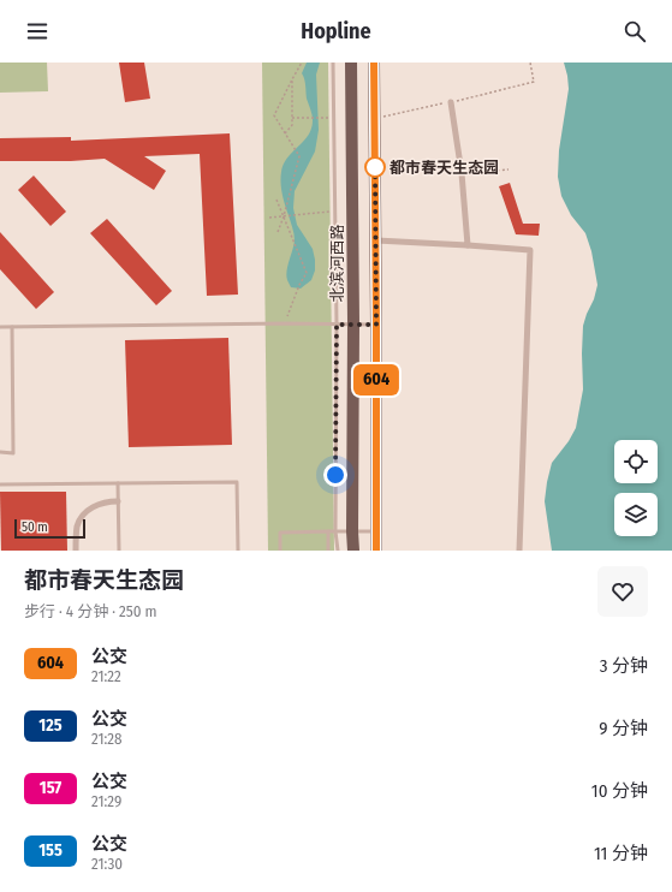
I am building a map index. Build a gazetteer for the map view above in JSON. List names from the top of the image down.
{
  "streets": {
    "main road": ["北滨河西路"]
  },
  "places": ["都市春天生态园"],
  "lines": ["bus line 604"],
  "scale_bar": "50 m",
  "page": {
    "header": "Hopline",
    "on_map": "604",
    "scale": "50 m",
    "heading": ["都市春天生态园", "步行 · 4 分钟 · 250 m"],
    "list": [
      {
        "mark": "604",
        "name": "公交",
        "note": "21:22",
        "value": "3 分钟"
      },
      {
        "mark": "125",
        "name": "公交",
        "note": "21:28",
        "value": "9 分钟"
      },
      {
        "mark": "157",
        "name": "公交",
        "note": "21:29",
        "value": "10 分钟"
      },
      {
        "mark": "155",
        "name": "公交",
        "note": "21:30",
        "value": "11 分钟"
      }
    ]
  }
}
